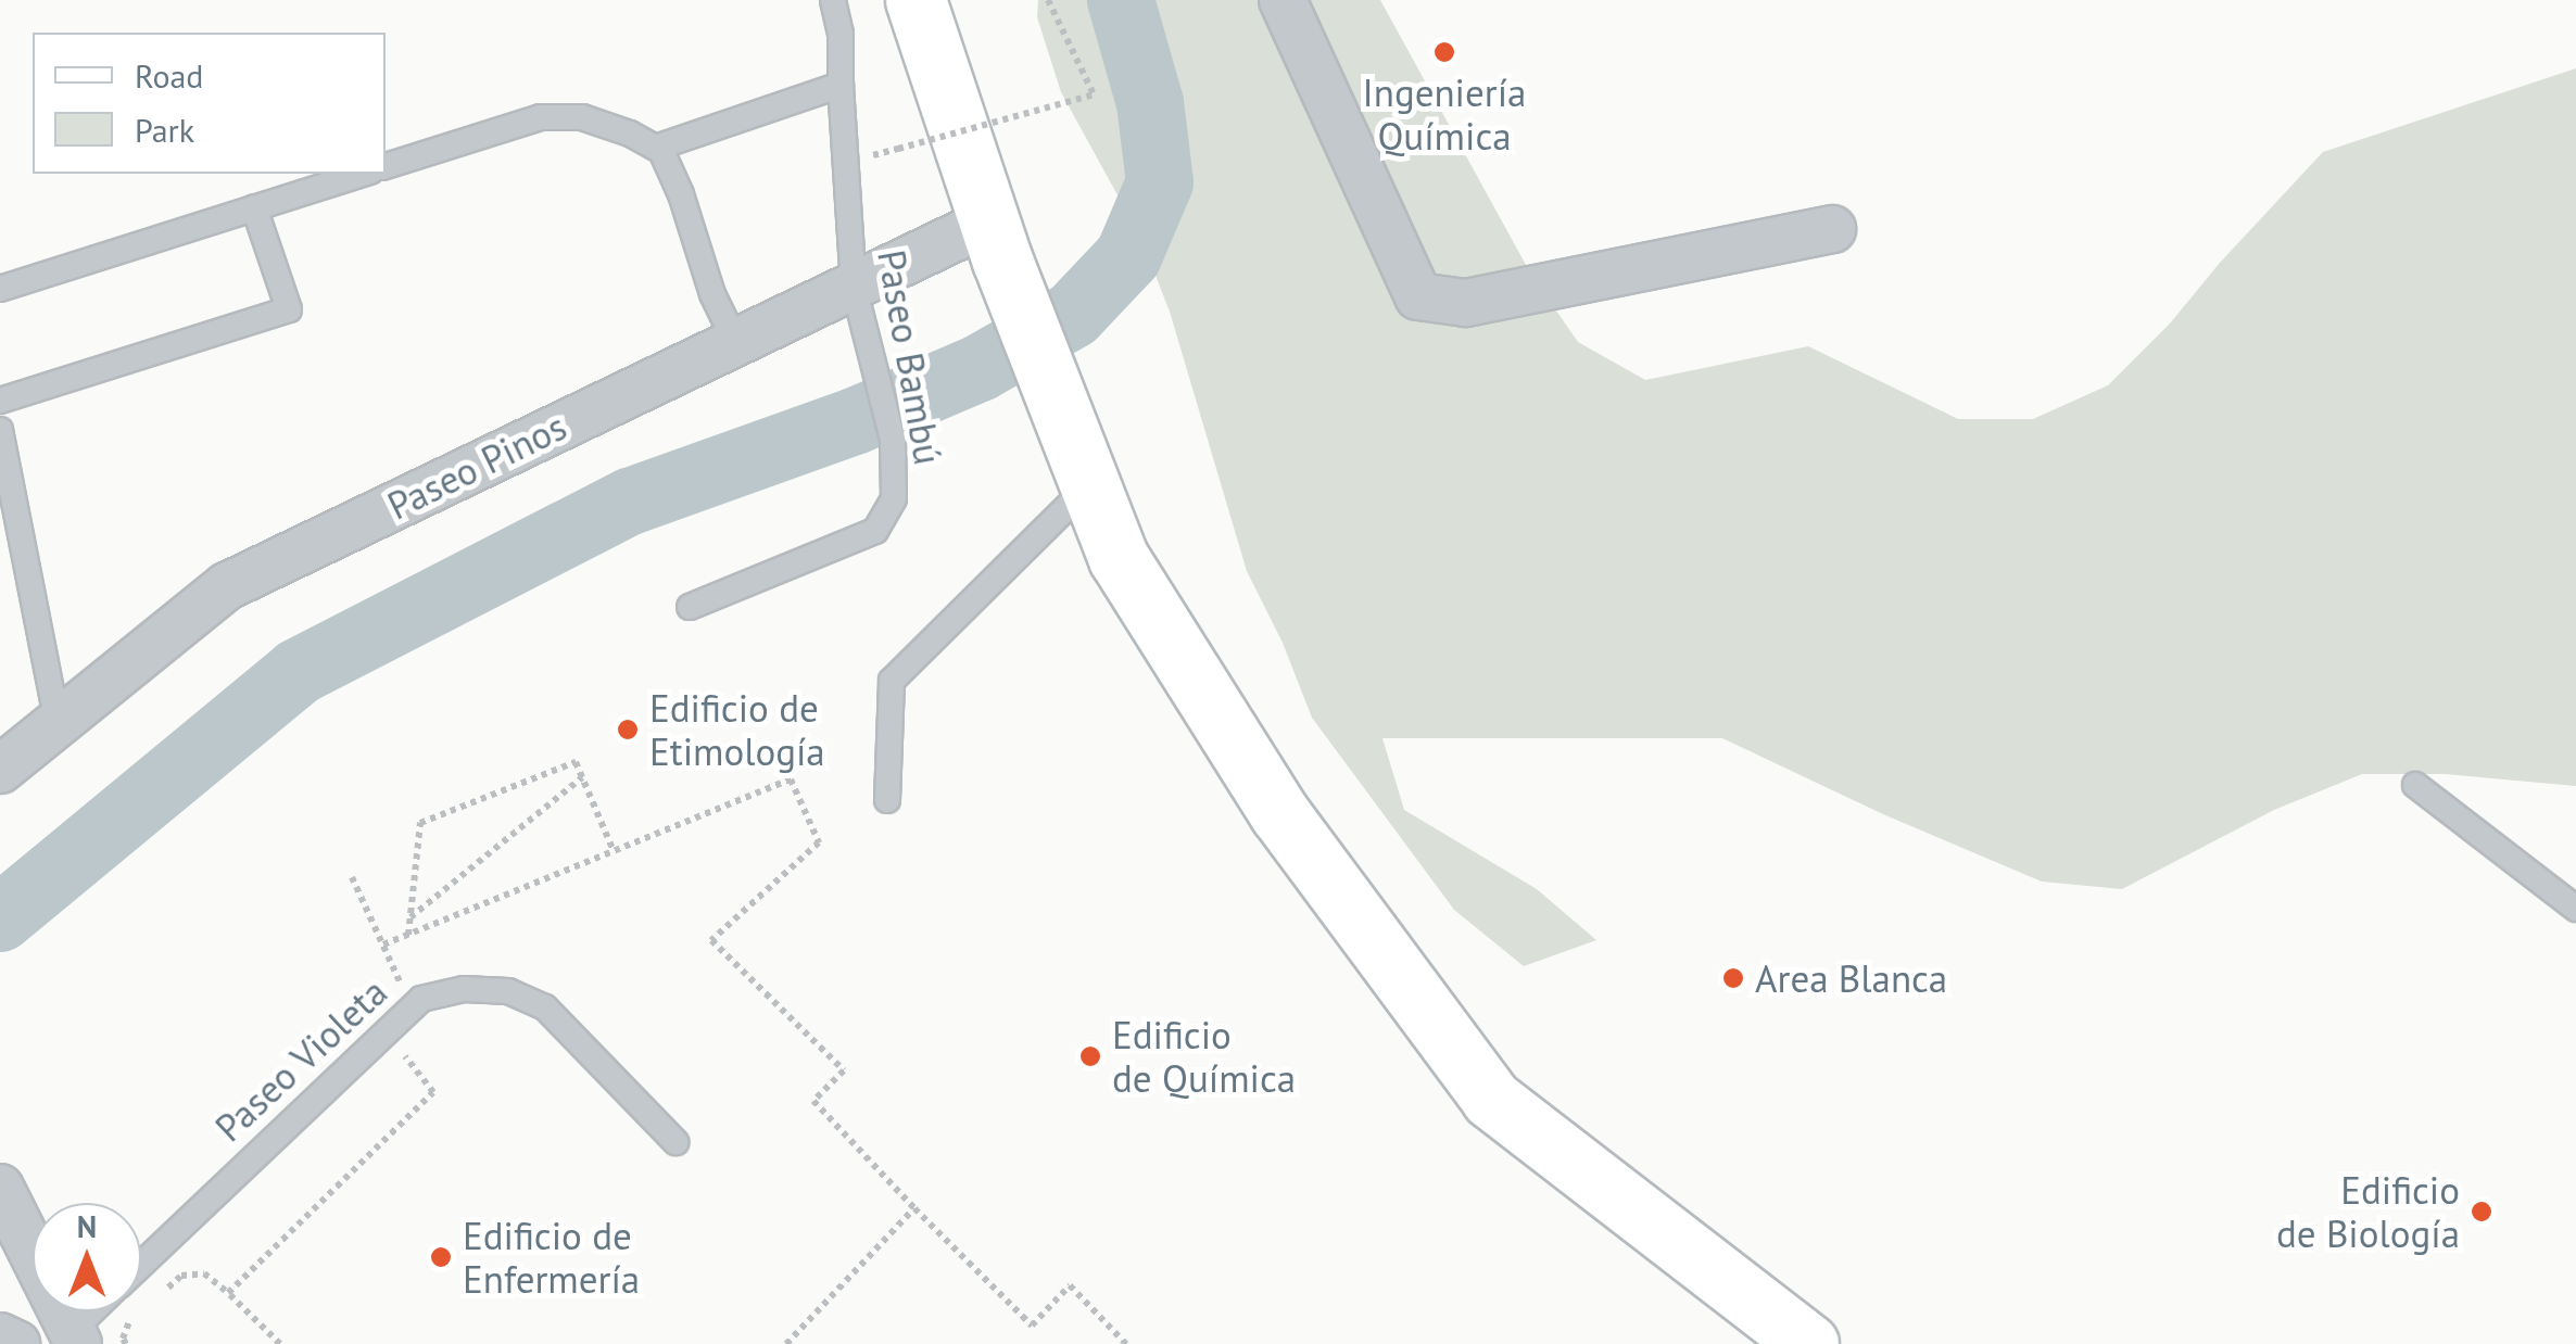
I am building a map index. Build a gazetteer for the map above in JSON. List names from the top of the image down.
{
  "streets": {
    "street": ["Paseo Pinos"],
    "lane": ["Paseo Bambú", "Paseo Violeta"]
  },
  "crossings": [
    ["Paseo Bambú", "Paseo Pinos"]
  ],
  "places": [
    "Ingeniería Química",
    "Edificio de Etimología",
    "Area Blanca",
    "Edificio de Química",
    "Edificio de Biología",
    "Edificio de Enfermería"
  ],
  "legend": ["Road", "Park"],
  "north": "top"
}
